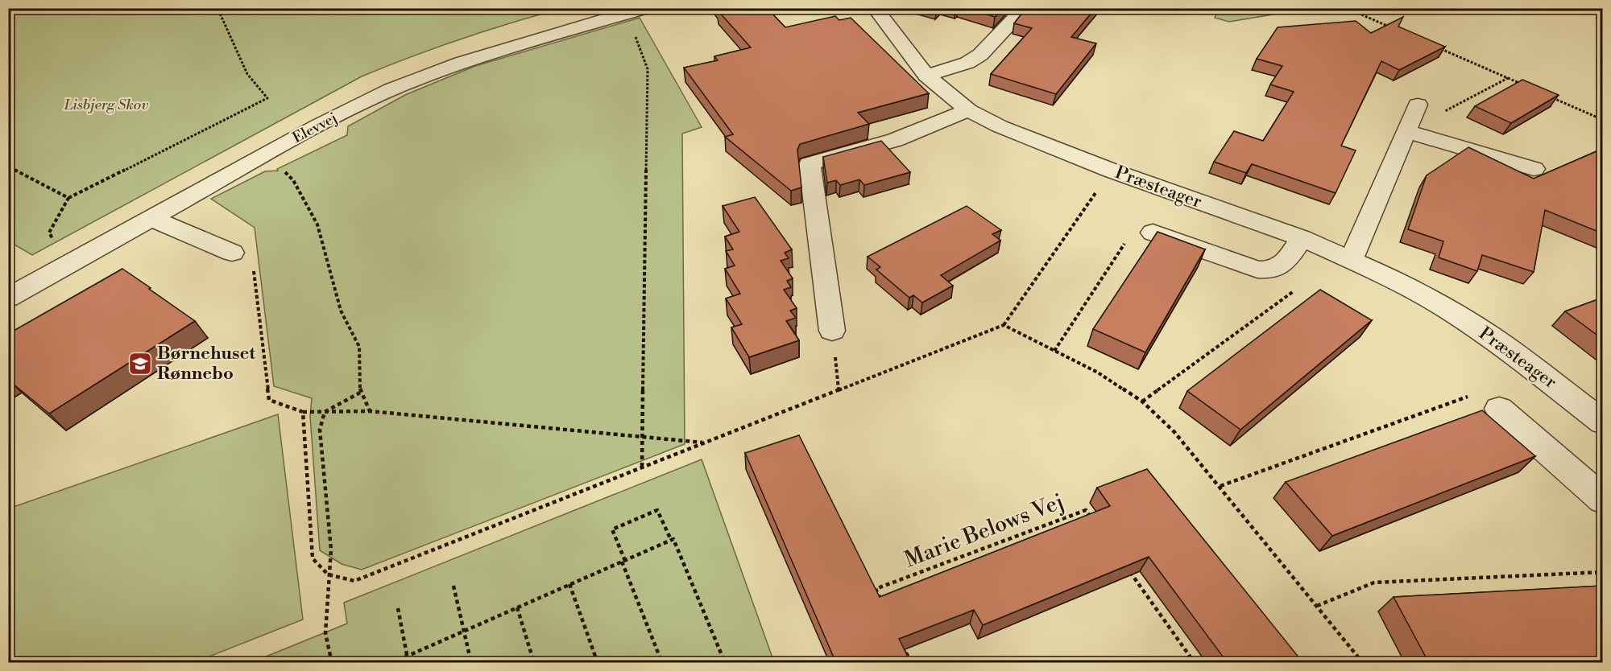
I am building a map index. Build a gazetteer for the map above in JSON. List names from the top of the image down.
{
  "streets": {
    "street": ["Elevvej", "Præsteager"],
    "path": ["Marie Belows Vej"]
  },
  "parks": ["Lisbjerg Skov"],
  "places": {
    "school or university": ["Børnehuset Rønnebo"]
  }
}
